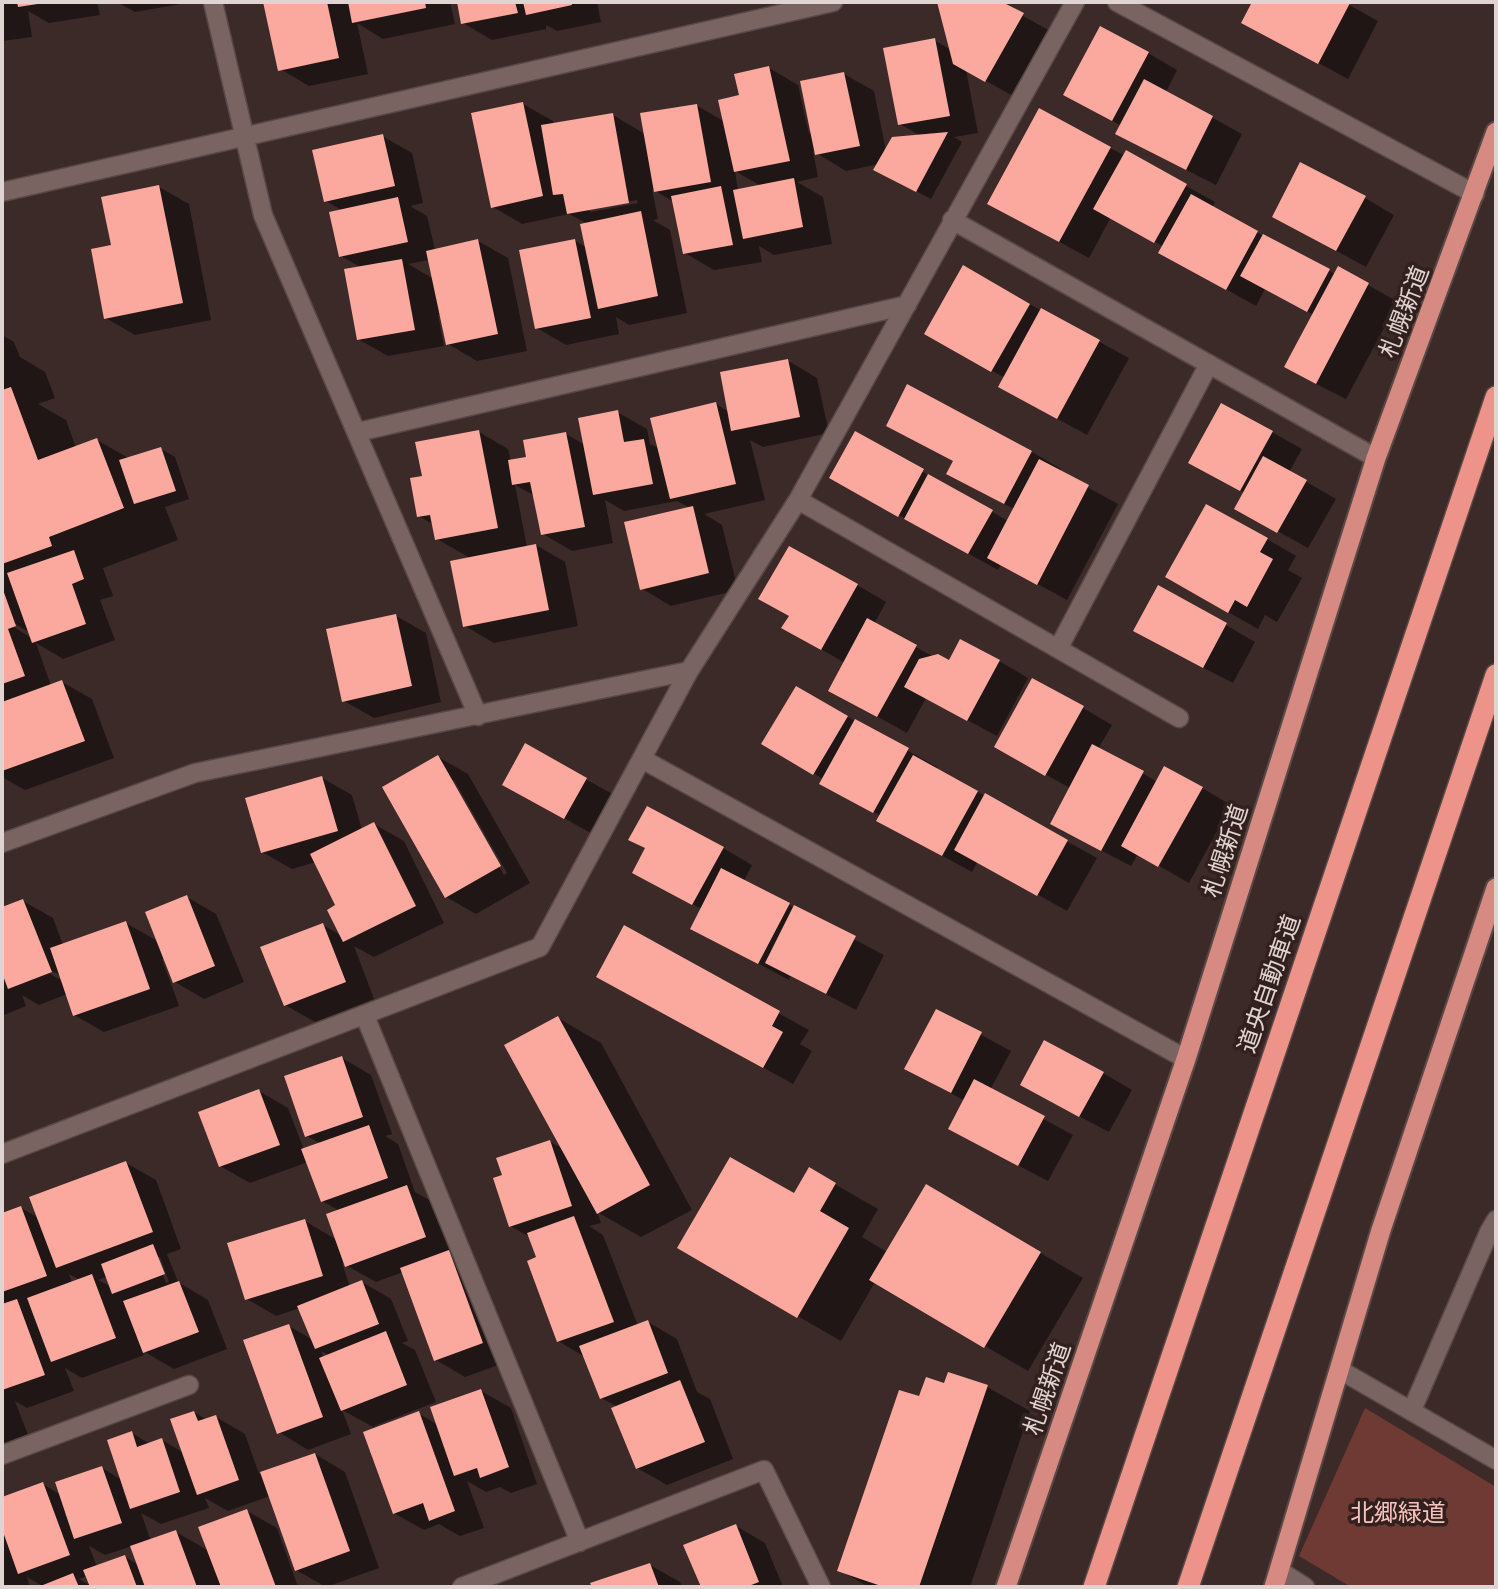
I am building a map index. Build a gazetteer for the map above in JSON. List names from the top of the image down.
{
  "streets": {
    "highway": ["札幌新道", "道央自動車道"]
  },
  "parks": ["北郷緑道"]
}
